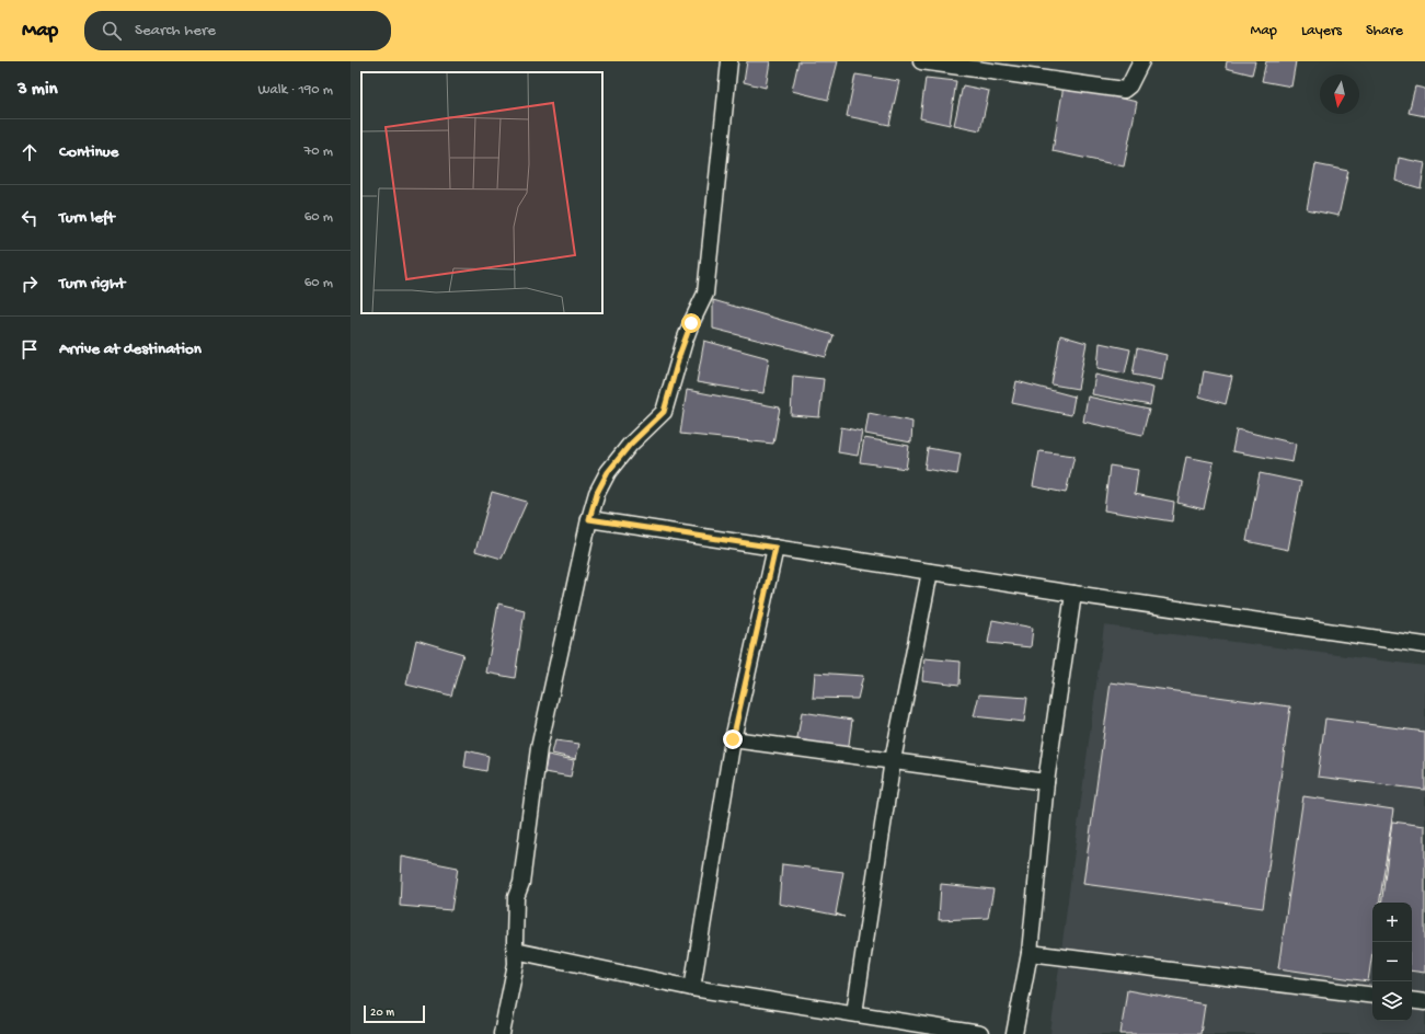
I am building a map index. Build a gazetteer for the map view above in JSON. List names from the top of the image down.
{
  "scale_bar": "20 m",
  "north": "bottom",
  "page": {
    "header": "Map",
    "search": "Search here",
    "nav": ["Map", "Layers", "Share"],
    "heading": ["3 min", "Walk · 190 m"],
    "list": [
      ["Continue", "70 m"],
      ["Turn left", "60 m"],
      ["Turn right", "60 m"],
      "Arrive at destination"
    ],
    "map_buttons": ["+", "−"],
    "scale": "20 m"
  }
}
